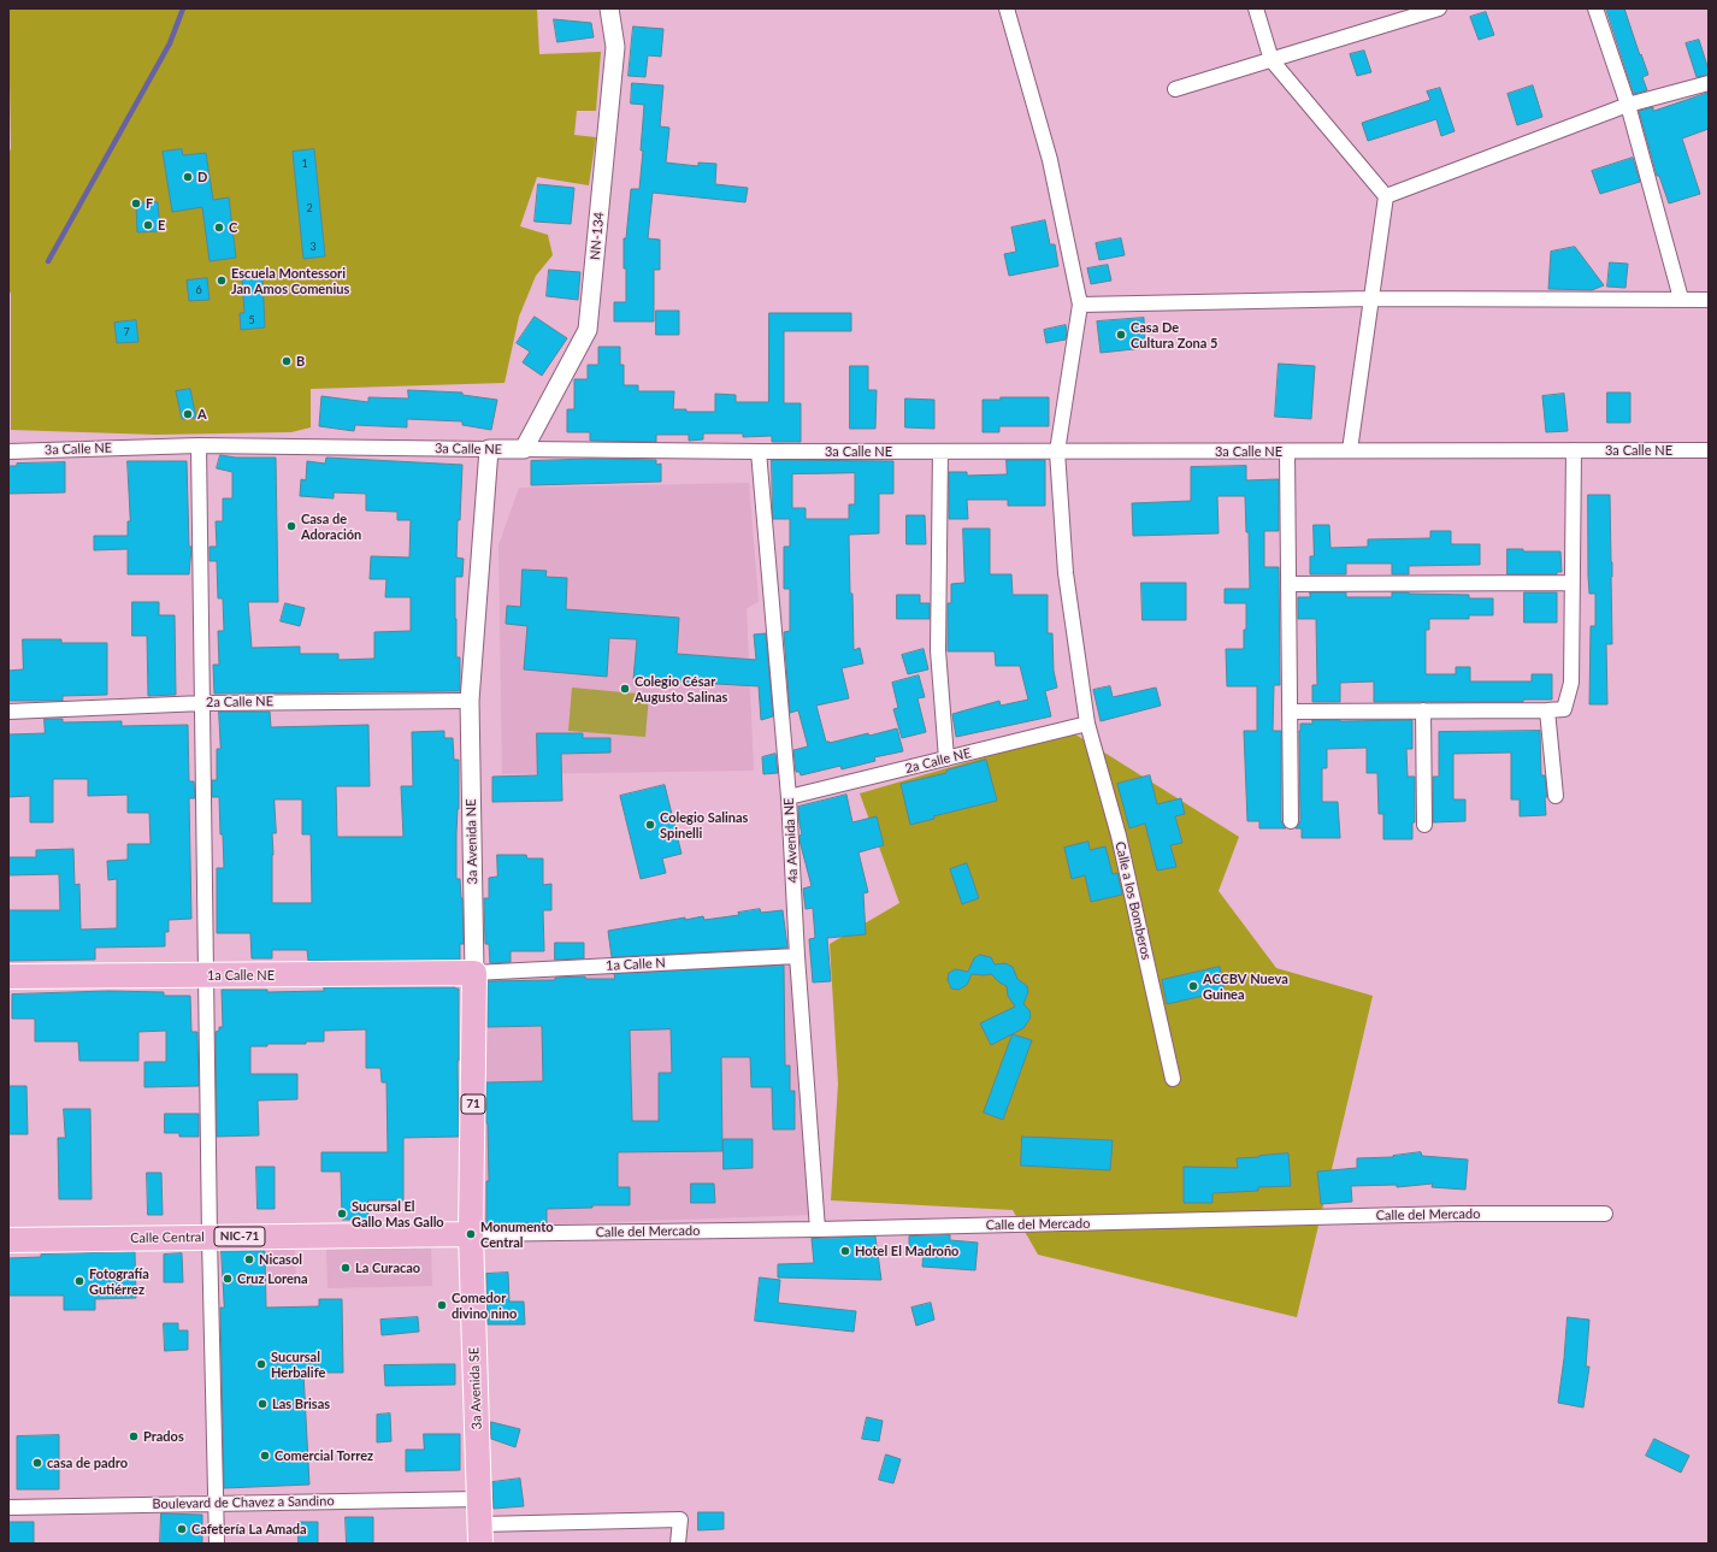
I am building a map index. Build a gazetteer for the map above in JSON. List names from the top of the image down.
{
  "streets": {
    "highway": [
      "3a Avenida NE",
      "1a Calle NE",
      "71",
      "NIC-71",
      "Calle Central",
      "3a Avenida SE"
    ],
    "street": [
      "NN-134",
      "3a Calle NE",
      "2a Calle NE",
      "4a Avenida NE",
      "Calle a los Bomberos",
      "1a Calle N",
      "Calle del Mercado",
      "Boulevard de Chavez a Sandino"
    ]
  },
  "crossings": [
    ["NN-134", "3a Calle NE"],
    ["3a Calle NE", "4a Avenida NE"],
    ["3a Calle NE", "3a Avenida NE"],
    ["3a Calle NE", "Calle a los Bomberos"],
    ["2a Calle NE", "4a Avenida NE"],
    ["2a Calle NE", "3a Avenida NE"],
    ["2a Calle NE", "Calle a los Bomberos"],
    ["4a Avenida NE", "1a Calle N"],
    ["4a Avenida NE", "Calle del Mercado"],
    ["3a Avenida NE", "1a Calle N"],
    ["3a Avenida NE", "1a Calle NE"],
    ["3a Avenida NE", "Calle del Mercado"],
    ["3a Avenida NE", "Calle Central"],
    ["3a Avenida NE", "3a Avenida SE"],
    ["1a Calle N", "1a Calle NE"],
    ["Calle del Mercado", "Calle Central"],
    ["Calle del Mercado", "3a Avenida SE"],
    ["Calle Central", "3a Avenida SE"],
    ["3a Avenida SE", "Boulevard de Chavez a Sandino"]
  ],
  "places": [
    "D",
    "F",
    "E",
    "C",
    "Escuela Montessori Jan Amos Comenius",
    "Casa De Cultura Zona 5",
    "B",
    "A",
    "Casa de Adoración",
    "Colegio César Augusto Salinas",
    "Colegio Salinas Spinelli",
    "ACCBV Nueva Guinea",
    "Sucursal El Gallo Mas Gallo",
    "Monumento Central",
    "Hotel El Madroño",
    "Nicasol",
    "La Curacao",
    "Cruz Lorena",
    "Fotografía Gutiérrez",
    "Comedor divino nino",
    "Sucursal Herbalife",
    "Las Brisas",
    "Prados",
    "Comercial Torrez",
    "casa de padro",
    "Cafetería La Amada"
  ],
  "house_numbers": [
    "1",
    "2",
    "3",
    "6",
    "5",
    "7"
  ]
}
